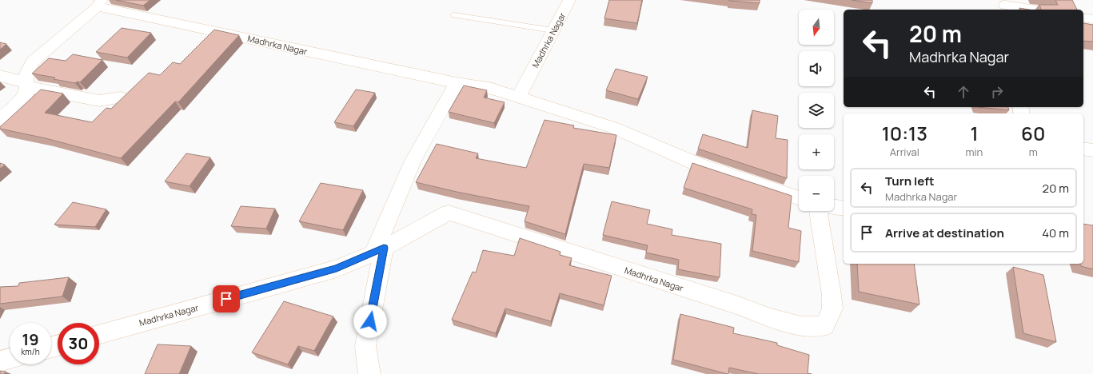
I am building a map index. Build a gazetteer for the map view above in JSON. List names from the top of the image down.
{
  "streets": {
    "street": ["Madhrka Nagar"]
  },
  "north": "bottom",
  "page": {
    "map_buttons": ["+", "−"],
    "turn": ["20 m", "Madhrka Nagar"],
    "eta": [
      "10:13",
      "Arrival",
      "1",
      "min",
      "60",
      "m"
    ],
    "list": [
      {
        "name": "Turn left",
        "note": "Madhrka Nagar",
        "value": "20 m"
      },
      {
        "name": "Arrive at destination",
        "value": "40 m"
      }
    ],
    "speed": "19 km/h",
    "limit": "30"
  }
}
